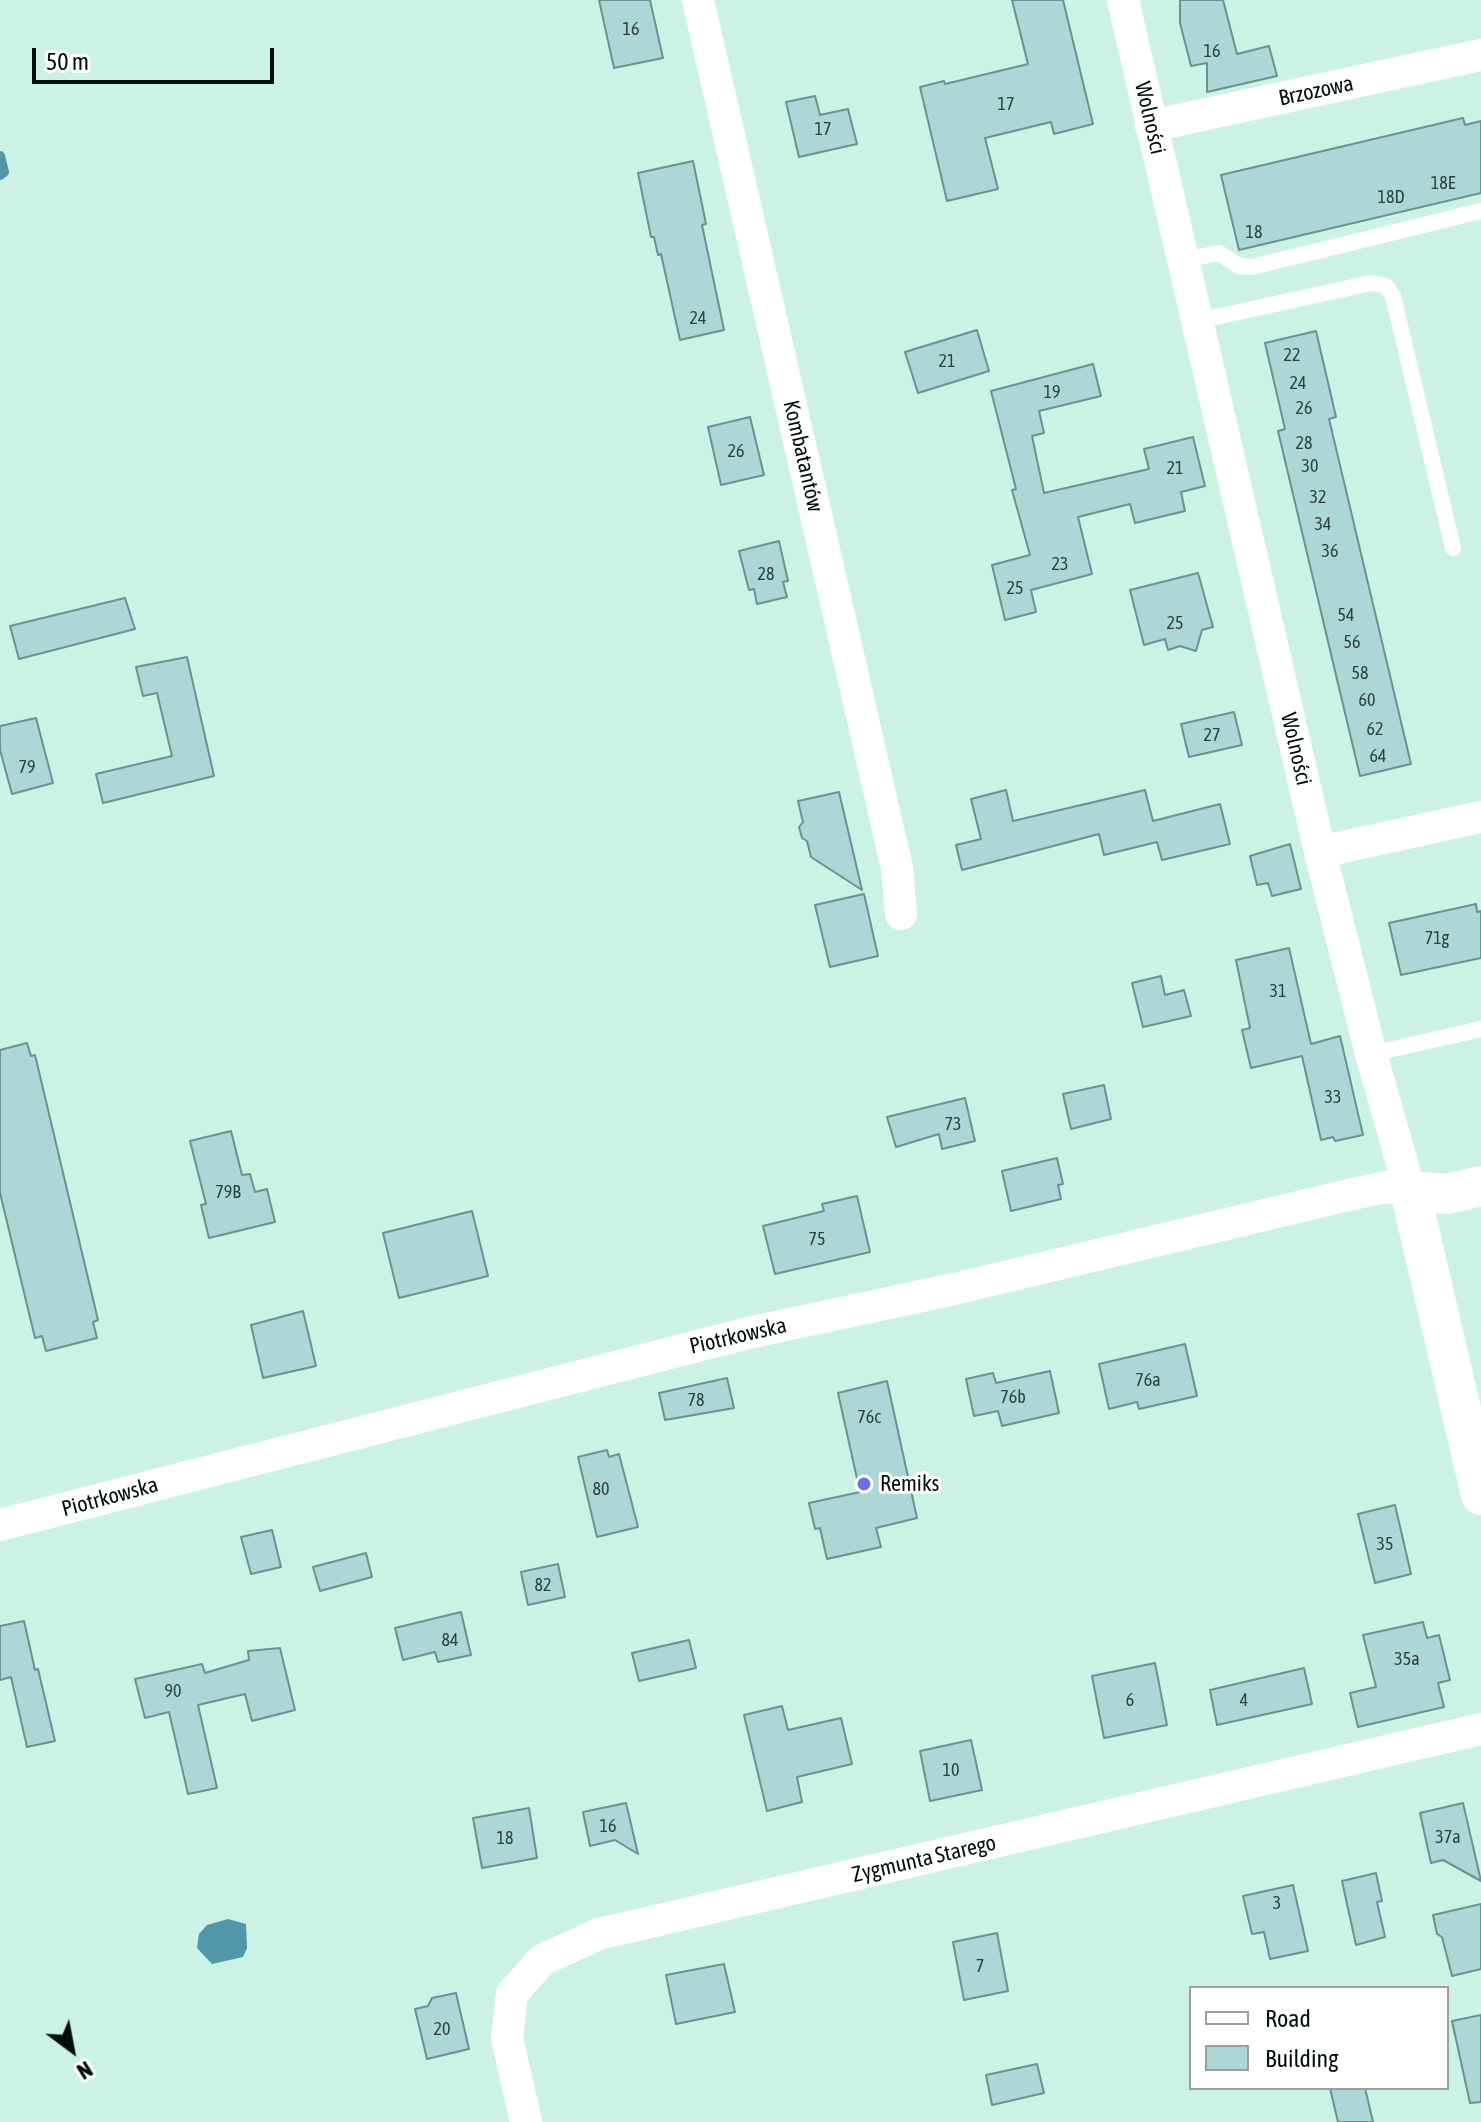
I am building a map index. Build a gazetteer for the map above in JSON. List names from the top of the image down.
{
  "streets": {
    "street": [
      "Brzozowa",
      "Wolności",
      "Kombatantów",
      "Piotrkowska",
      "Zygmunta Starego"
    ]
  },
  "crossings": [
    ["Brzozowa", "Wolności"],
    ["Wolności", "Piotrkowska"]
  ],
  "places": ["Remiks"],
  "house_numbers": [
    "16",
    "16",
    "17",
    "17",
    "18E",
    "18D",
    "18",
    "24",
    "22",
    "21",
    "24",
    "19",
    "26",
    "28",
    "26",
    "30",
    "21",
    "32",
    "34",
    "36",
    "23",
    "28",
    "25",
    "54",
    "25",
    "56",
    "58",
    "60",
    "62",
    "27",
    "64",
    "79",
    "71g",
    "31",
    "33",
    "73",
    "79B",
    "75",
    "76a",
    "76b",
    "78",
    "76c",
    "80",
    "35",
    "82",
    "84",
    "35a",
    "90",
    "6",
    "4",
    "10",
    "16",
    "37a",
    "18",
    "3",
    "7",
    "20"
  ],
  "legend": ["Road", "Building"],
  "scale_bar": "50 m",
  "north": "bottom right"
}
